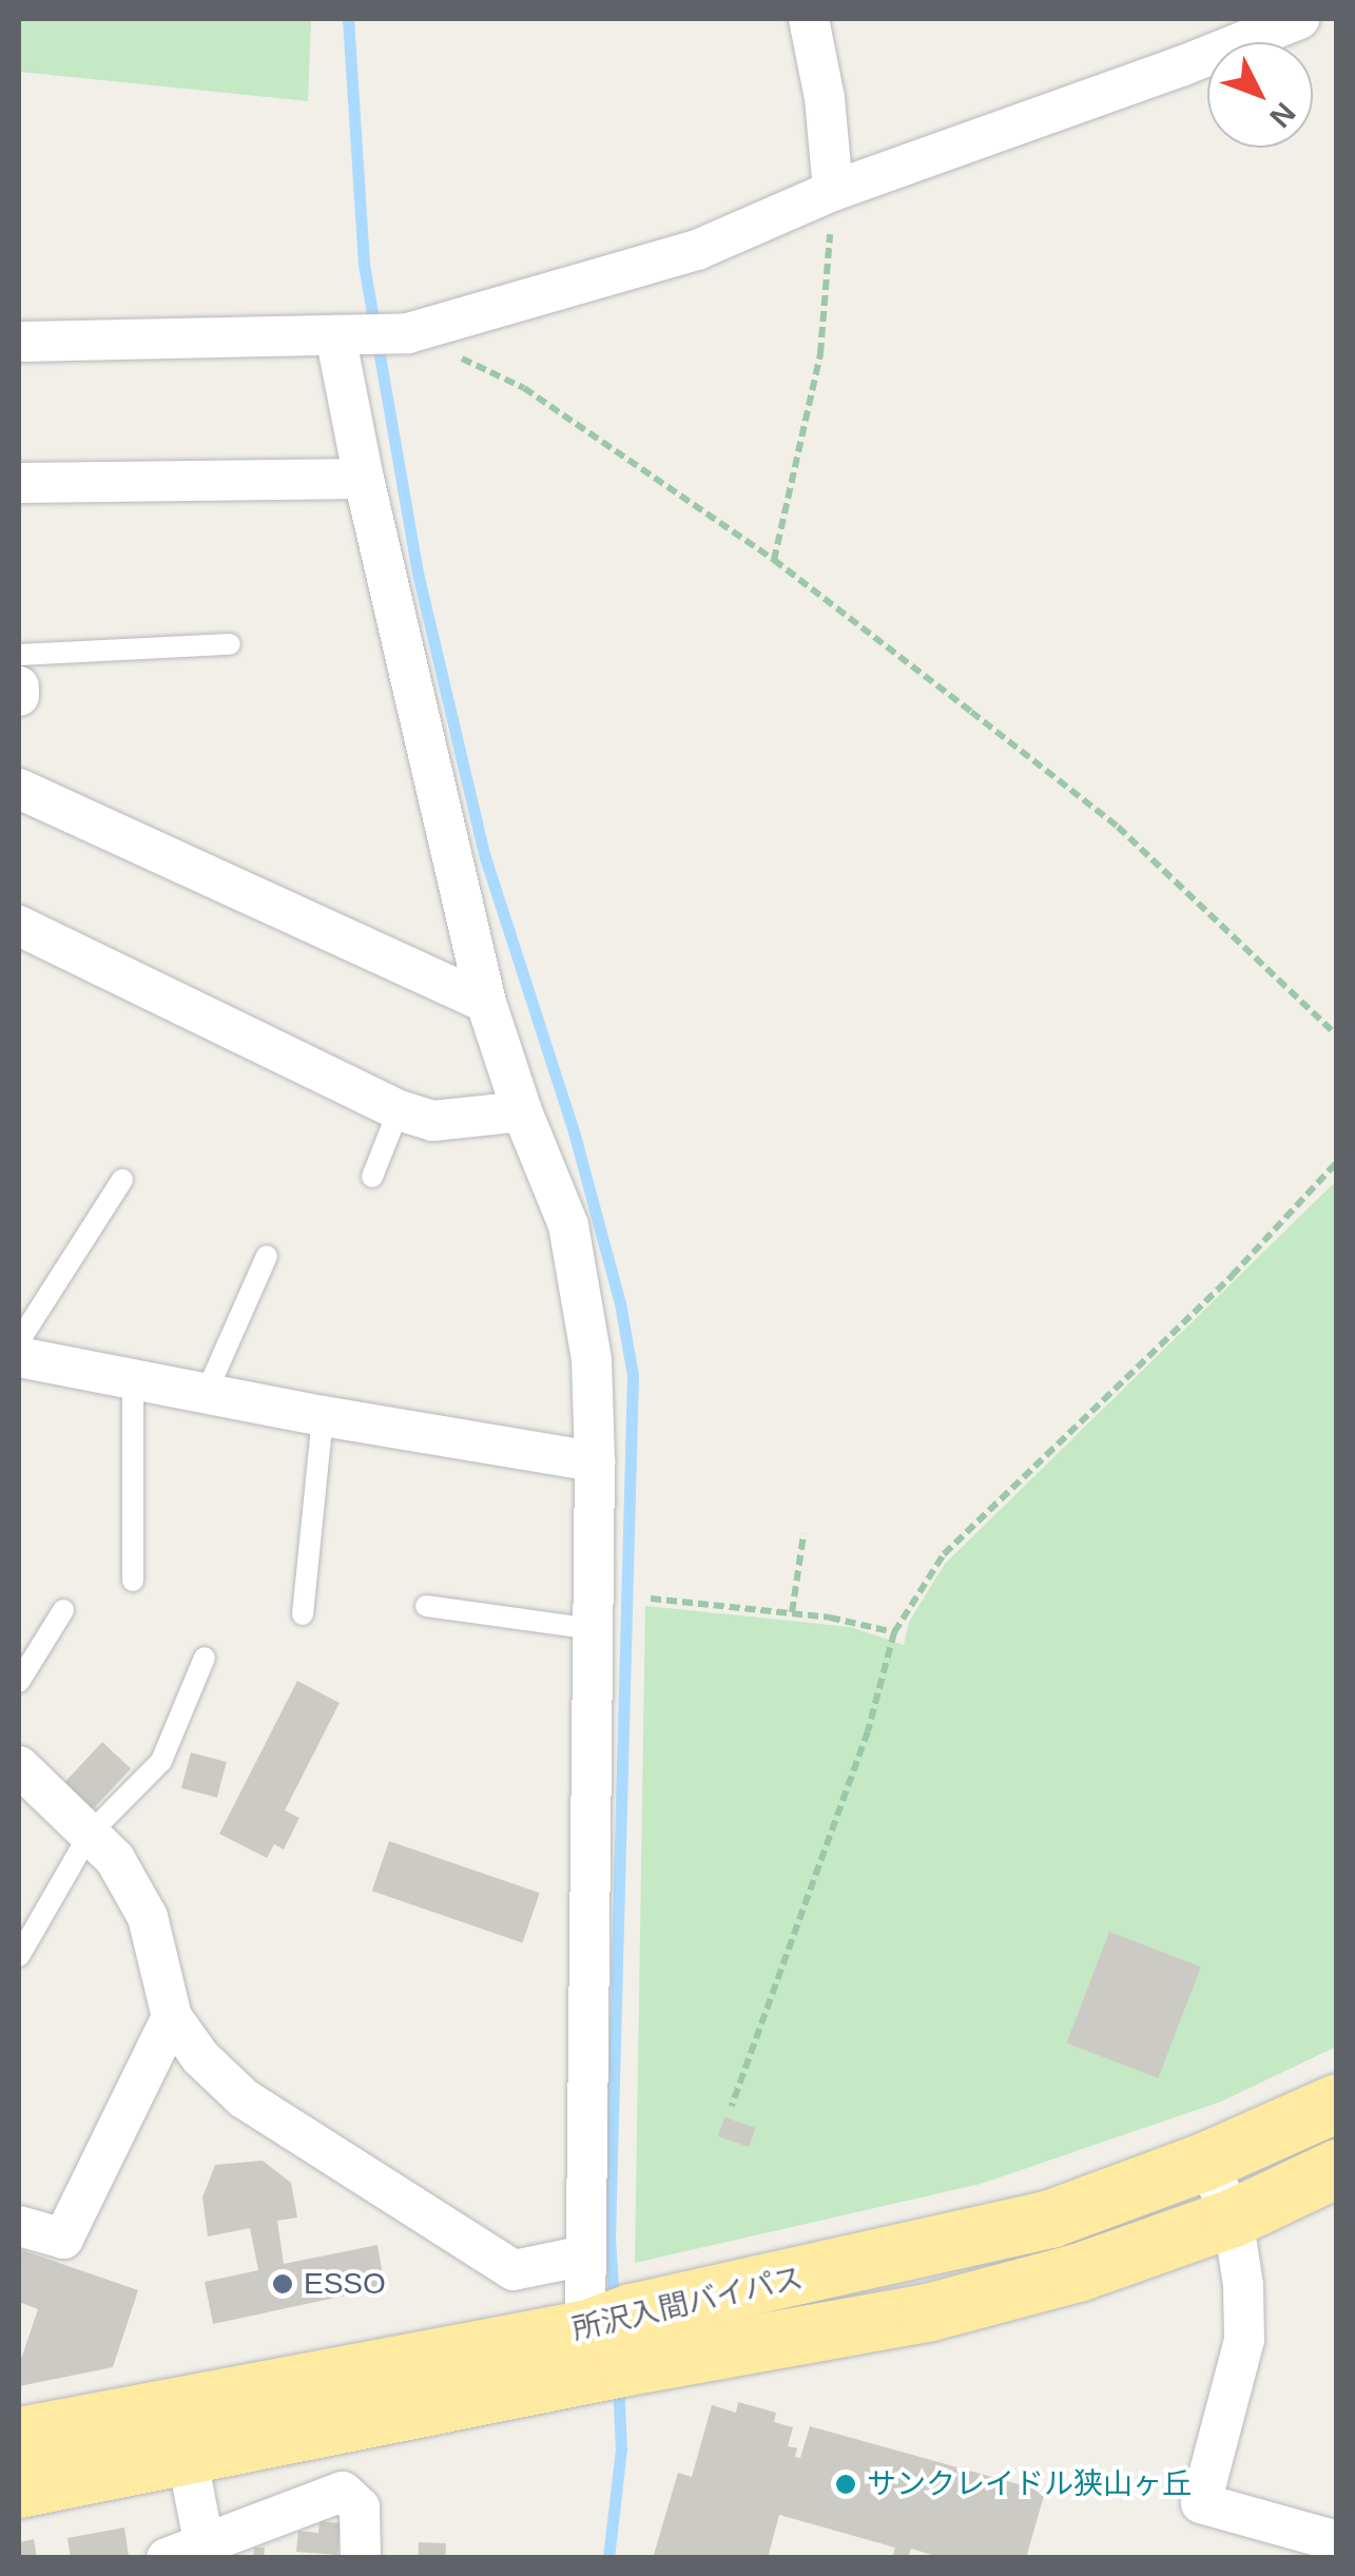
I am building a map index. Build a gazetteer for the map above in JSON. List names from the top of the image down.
{
  "streets": {
    "highway": ["所沢入間バイパス"]
  },
  "places": ["ESSO", "サンクレイドル狭山ヶ丘"],
  "north": "bottom right"
}
